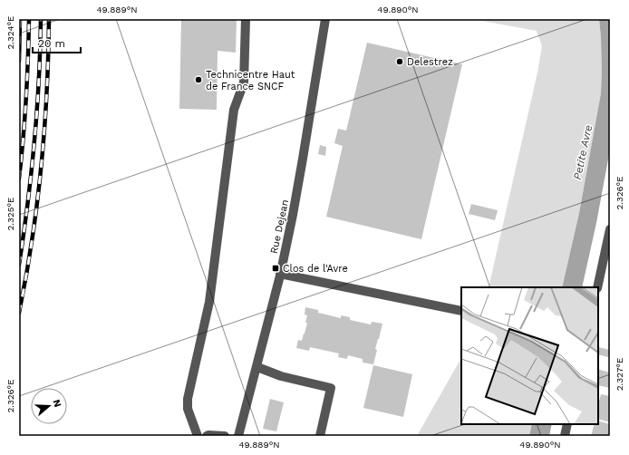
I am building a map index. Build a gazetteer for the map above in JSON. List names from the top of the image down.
{
  "streets": {
    "street": ["Rue Dejean"]
  },
  "water": ["Petite Avre"],
  "places": {
    "other": ["Delestrez", "Technicentre Haut de France SNCF"],
    "transit": ["Clos de l'Avre"]
  },
  "scale_bar": "20 m",
  "north": "right",
  "coordinates": [
    "49.889°N",
    "49.890°N",
    "2.324°E",
    "2.326°E",
    "2.325°E",
    "2.327°E"
  ]
}
